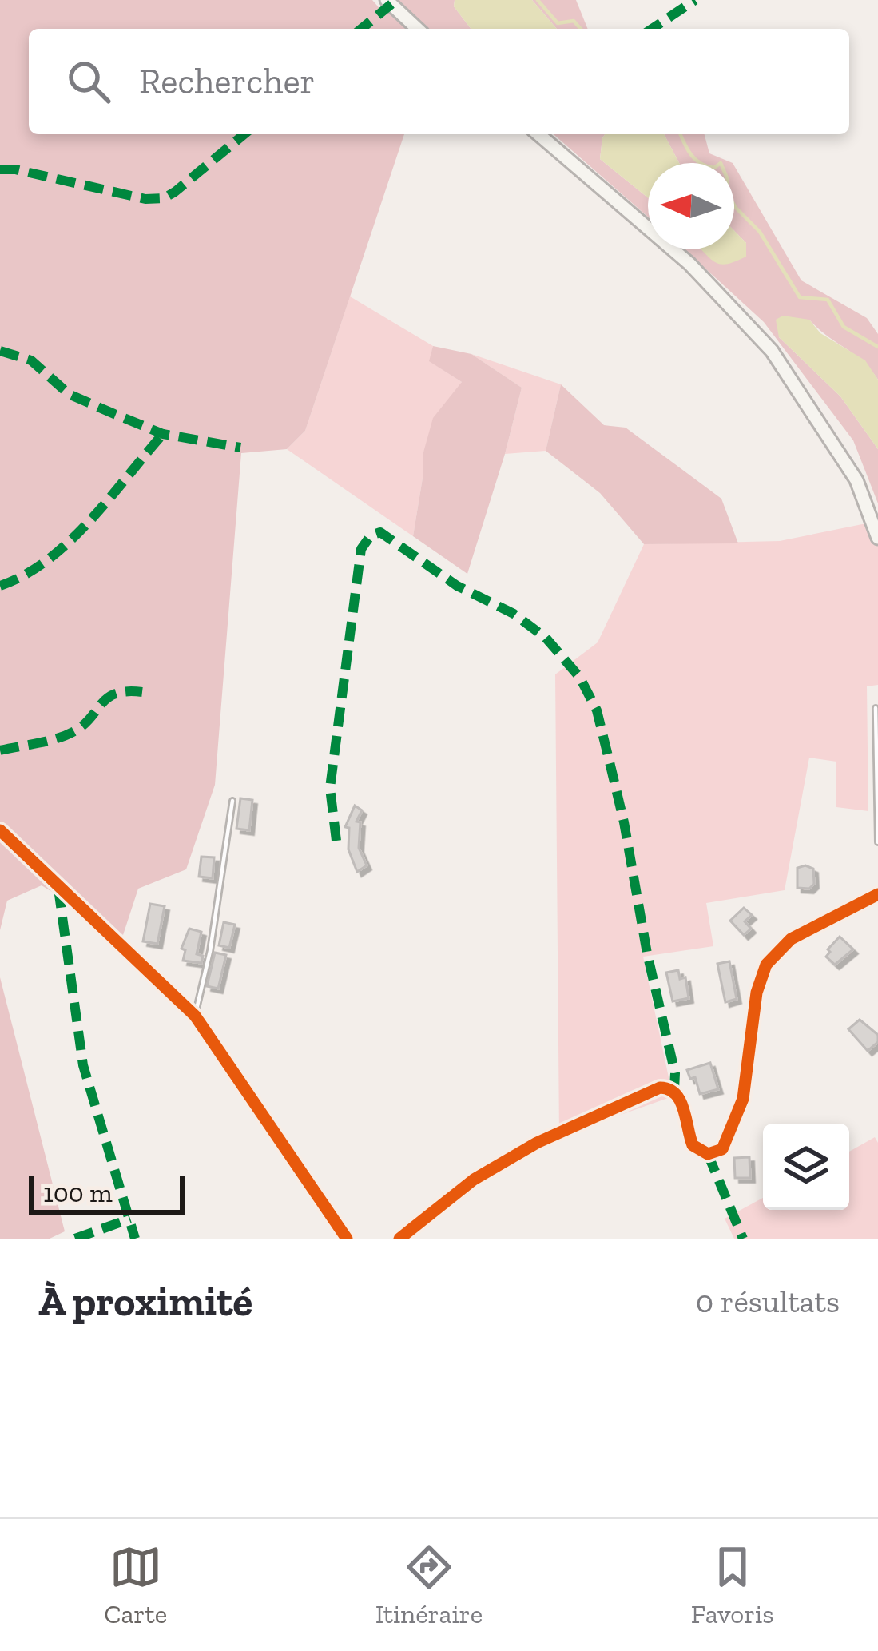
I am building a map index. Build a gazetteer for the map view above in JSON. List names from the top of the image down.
{
  "scale_bar": "100 m",
  "north": "left",
  "page": {
    "search": "Rechercher",
    "scale": "100 m",
    "heading": ["À proximité", "0 résultats"],
    "nav": ["Carte", "Itinéraire", "Favoris"]
  }
}
